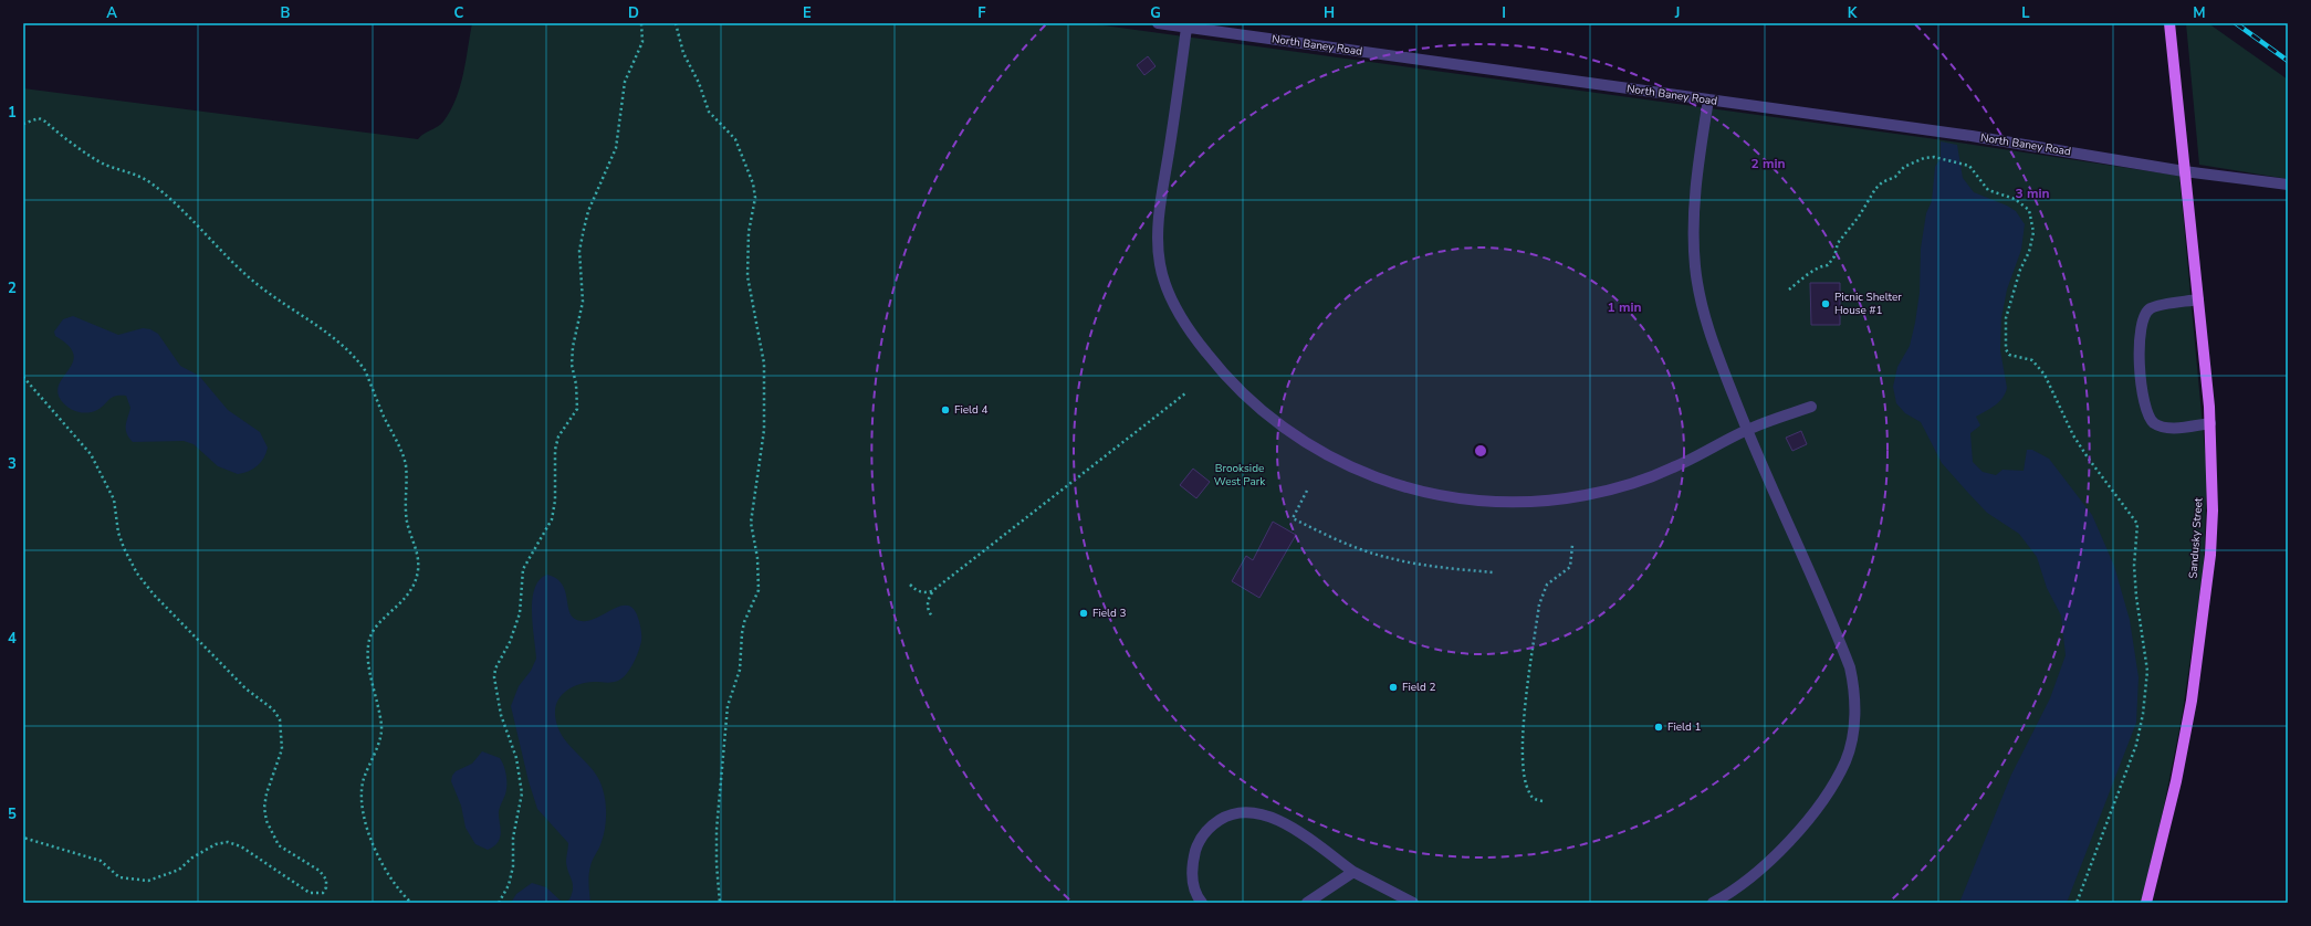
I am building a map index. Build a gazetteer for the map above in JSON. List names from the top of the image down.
{
  "streets": {
    "main road": ["Sandusky Street"],
    "street": ["North Baney Road"]
  },
  "crossings": [
    ["North Baney Road", "Sandusky Street"]
  ],
  "parks": ["Brookside West Park"],
  "places": [
    "Picnic Shelter House #1",
    "Field 4",
    "Field 3",
    "Field 2",
    "Field 1"
  ],
  "grid": {
    "columns": [
      "A",
      "B",
      "C",
      "D",
      "E",
      "F",
      "G",
      "H",
      "I",
      "J",
      "K",
      "L",
      "M"
    ],
    "rows": [
      "1",
      "2",
      "3",
      "4",
      "5"
    ]
  },
  "rings": ["2 min", "3 min", "1 min"]
}
